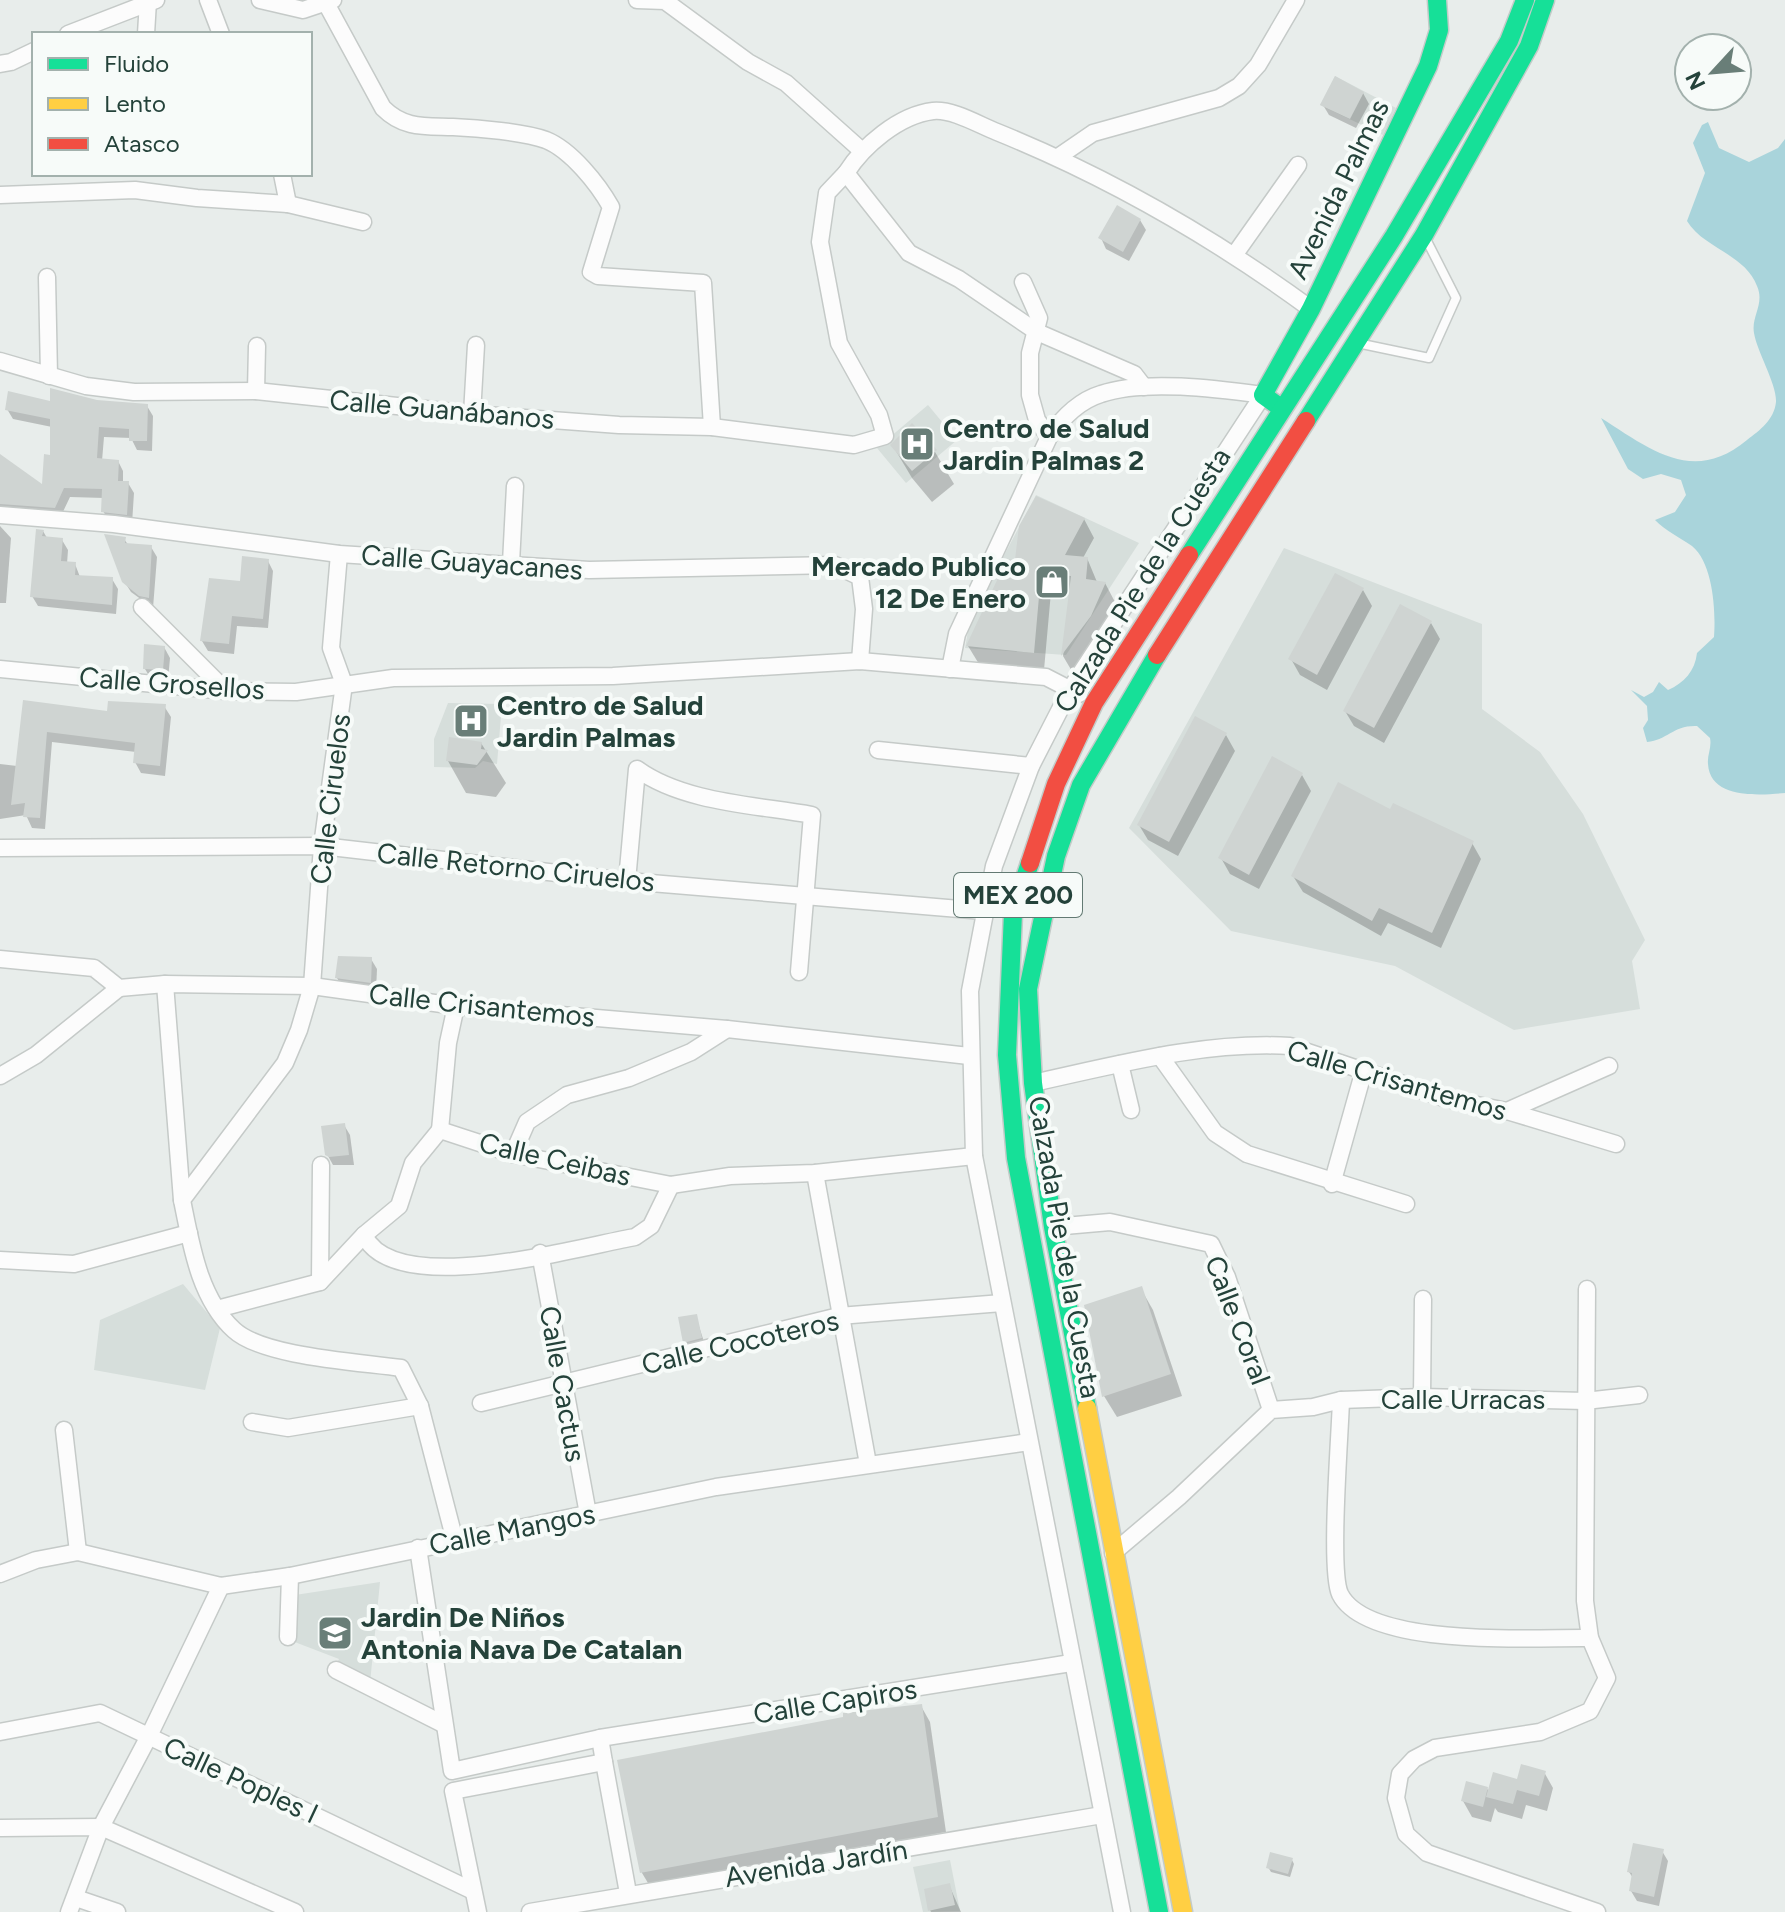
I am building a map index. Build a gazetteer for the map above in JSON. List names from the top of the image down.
{
  "streets": {
    "main road": ["Avenida Palmas", "Calzada Pie de la Cuesta", "MEX 200"],
    "street": [
      "Calle Guanábanos",
      "Calle Guayacanes",
      "Calle Grosellos",
      "Calle Ciruelos",
      "Calle Retorno Ciruelos",
      "Calle Crisantemos",
      "Calle Ceibas",
      "Calle Coral",
      "Calle Cocoteros",
      "Calle Cactus",
      "Calle Urracas",
      "Calle Mangos",
      "Calle Capiros",
      "Calle Poples I",
      "Avenida Jardín"
    ]
  },
  "crossings": [
    ["Calle Guayacanes", "Calle Ciruelos"],
    ["Calzada Pie de la Cuesta", "Calle Ciruelos"],
    ["Calzada Pie de la Cuesta", "Calle Crisantemos"],
    ["Calzada Pie de la Cuesta", "Calle Coral"],
    ["Calle Grosellos", "Calle Ciruelos"],
    ["Calle Ciruelos", "Calle Retorno Ciruelos"],
    ["Calle Ciruelos", "Calle Crisantemos"],
    ["Calle Coral", "Calle Urracas"],
    ["Calle Cocoteros", "Calle Cactus"],
    ["Calle Cactus", "Calle Mangos"]
  ],
  "places": {
    "hospital": ["Centro de Salud Jardin Palmas 2", "Centro de Salud Jardin Palmas"],
    "shop": ["Mercado Publico 12 De Enero"],
    "school or university": ["Jardin De Niños Antonia Nava De Catalan"]
  },
  "legend": ["Fluido", "Lento", "Atasco"],
  "north": "bottom left"
}
